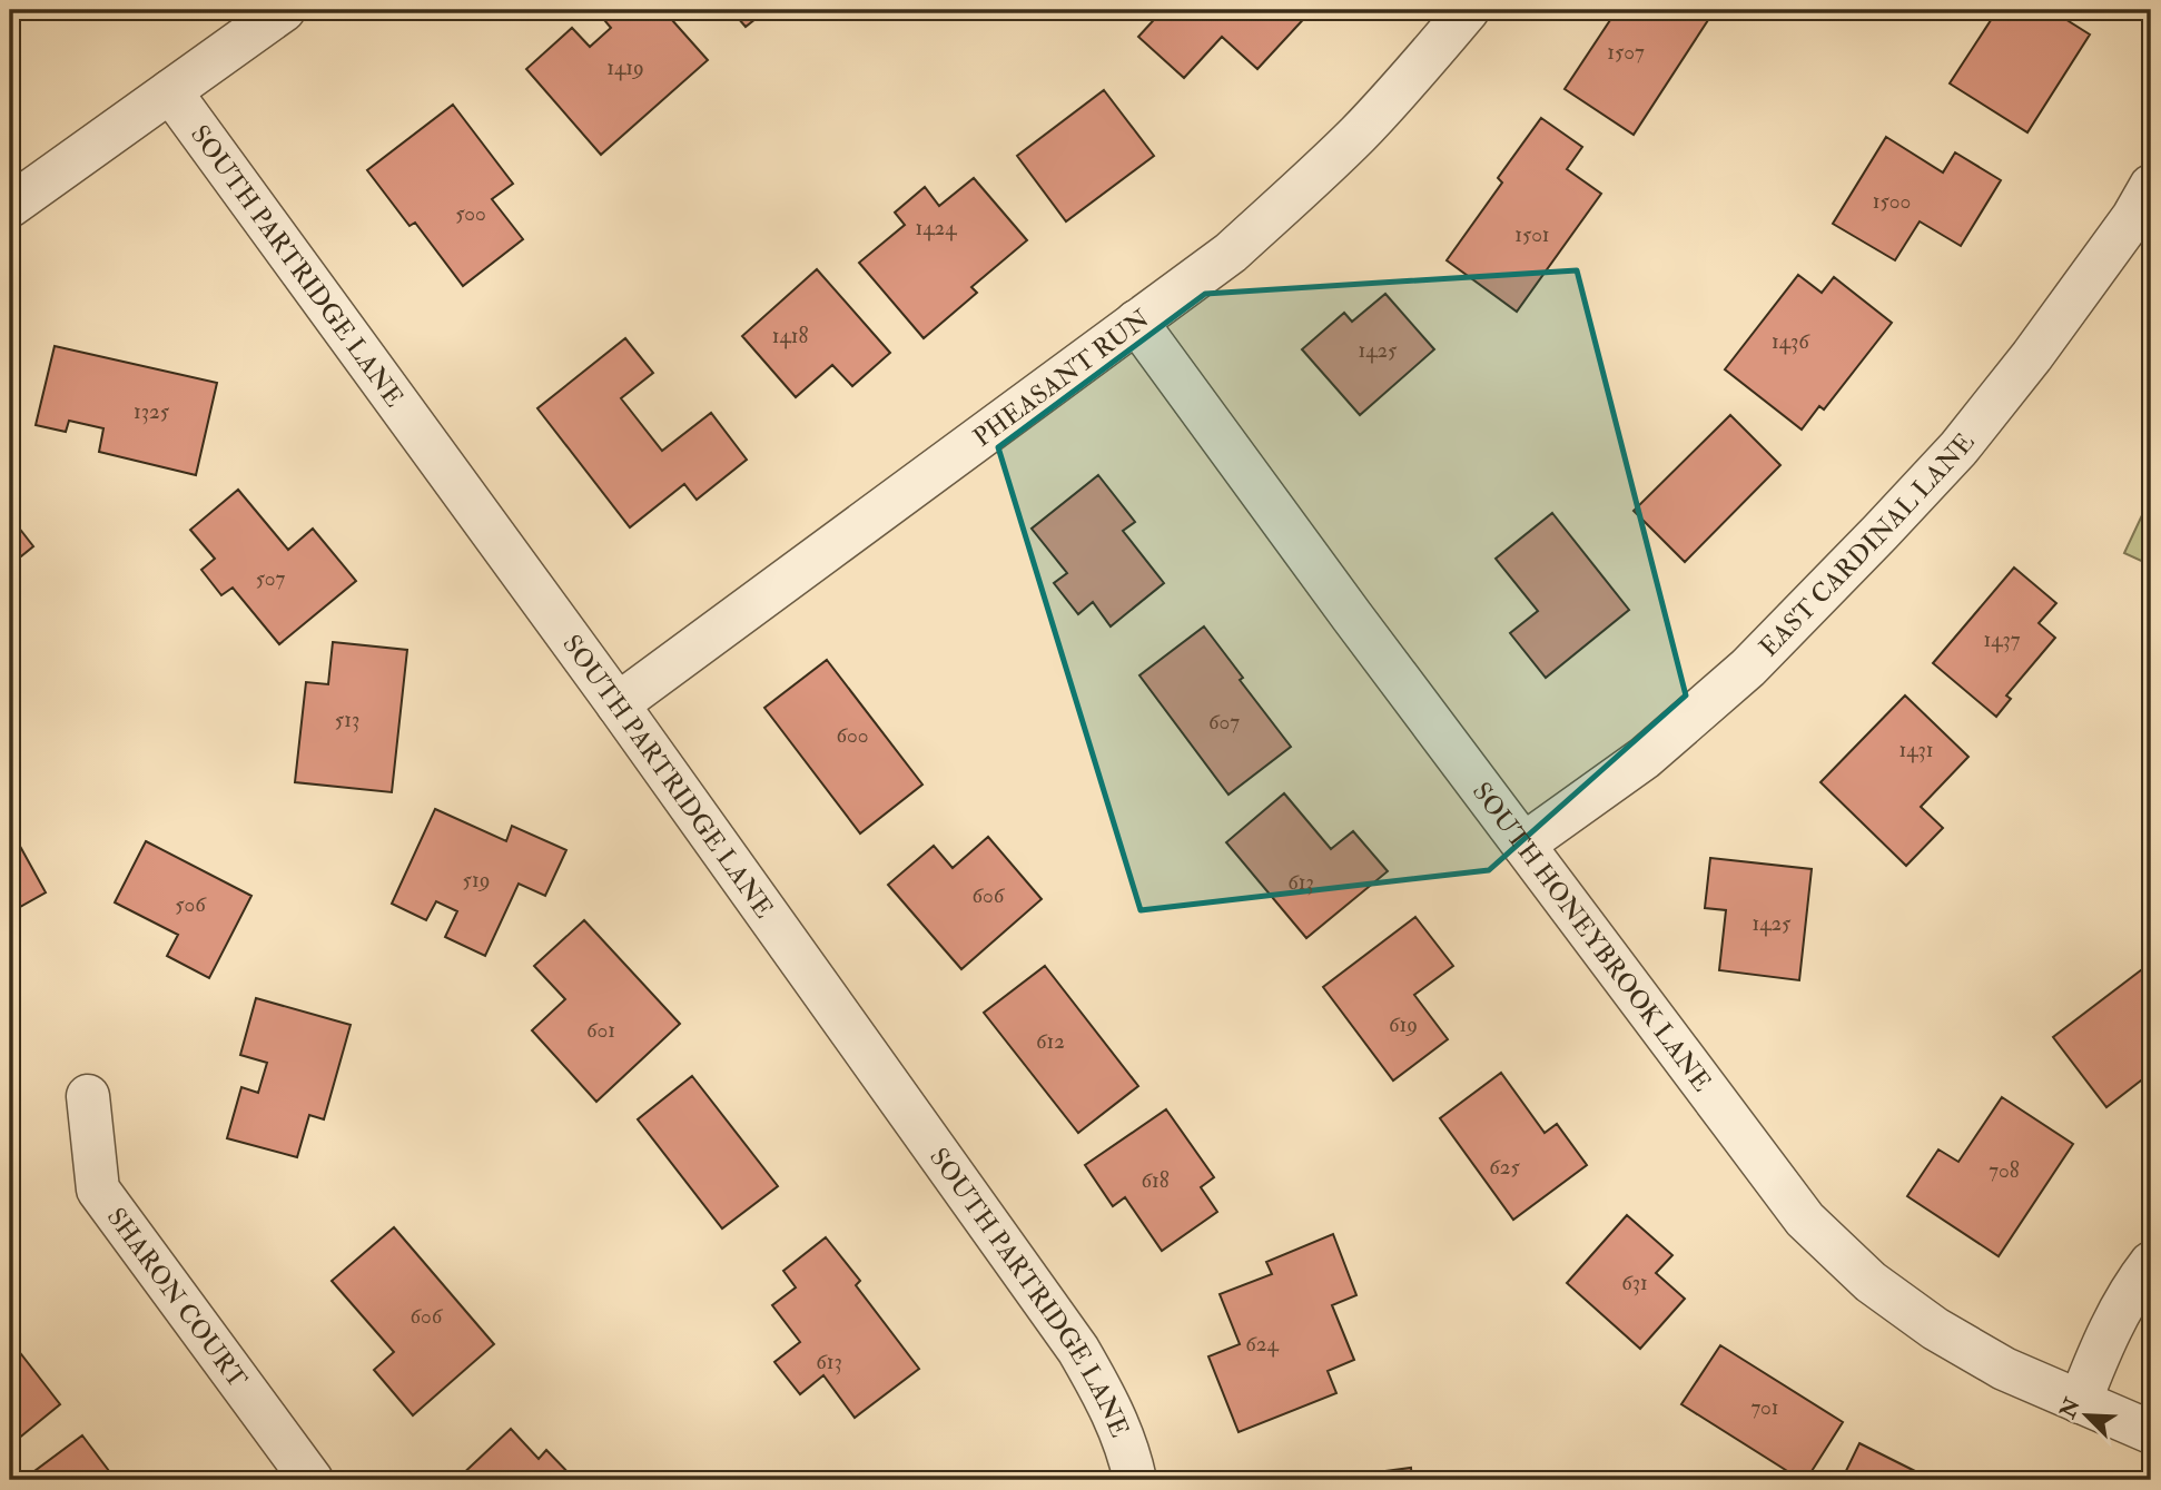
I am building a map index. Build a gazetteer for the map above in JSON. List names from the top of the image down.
{
  "streets": {
    "street": [
      "SOUTH PARTRIDGE LANE",
      "PHEASANT RUN",
      "EAST CARDINAL LANE",
      "SOUTH HONEYBROOK LANE",
      "SHARON COURT"
    ]
  },
  "crossings": [
    ["SOUTH PARTRIDGE LANE", "PHEASANT RUN"],
    ["PHEASANT RUN", "SOUTH HONEYBROOK LANE"],
    ["EAST CARDINAL LANE", "SOUTH HONEYBROOK LANE"]
  ],
  "house_numbers": [
    "1507",
    "1419",
    "1500",
    "500",
    "1424",
    "1501",
    "1418",
    "1436",
    "1425",
    "1325",
    "507",
    "1437",
    "513",
    "607",
    "600",
    "1431",
    "519",
    "613",
    "606",
    "506",
    "1425",
    "619",
    "601",
    "612",
    "625",
    "708",
    "618",
    "631",
    "606",
    "624",
    "613",
    "701"
  ],
  "north": "top left"
}
